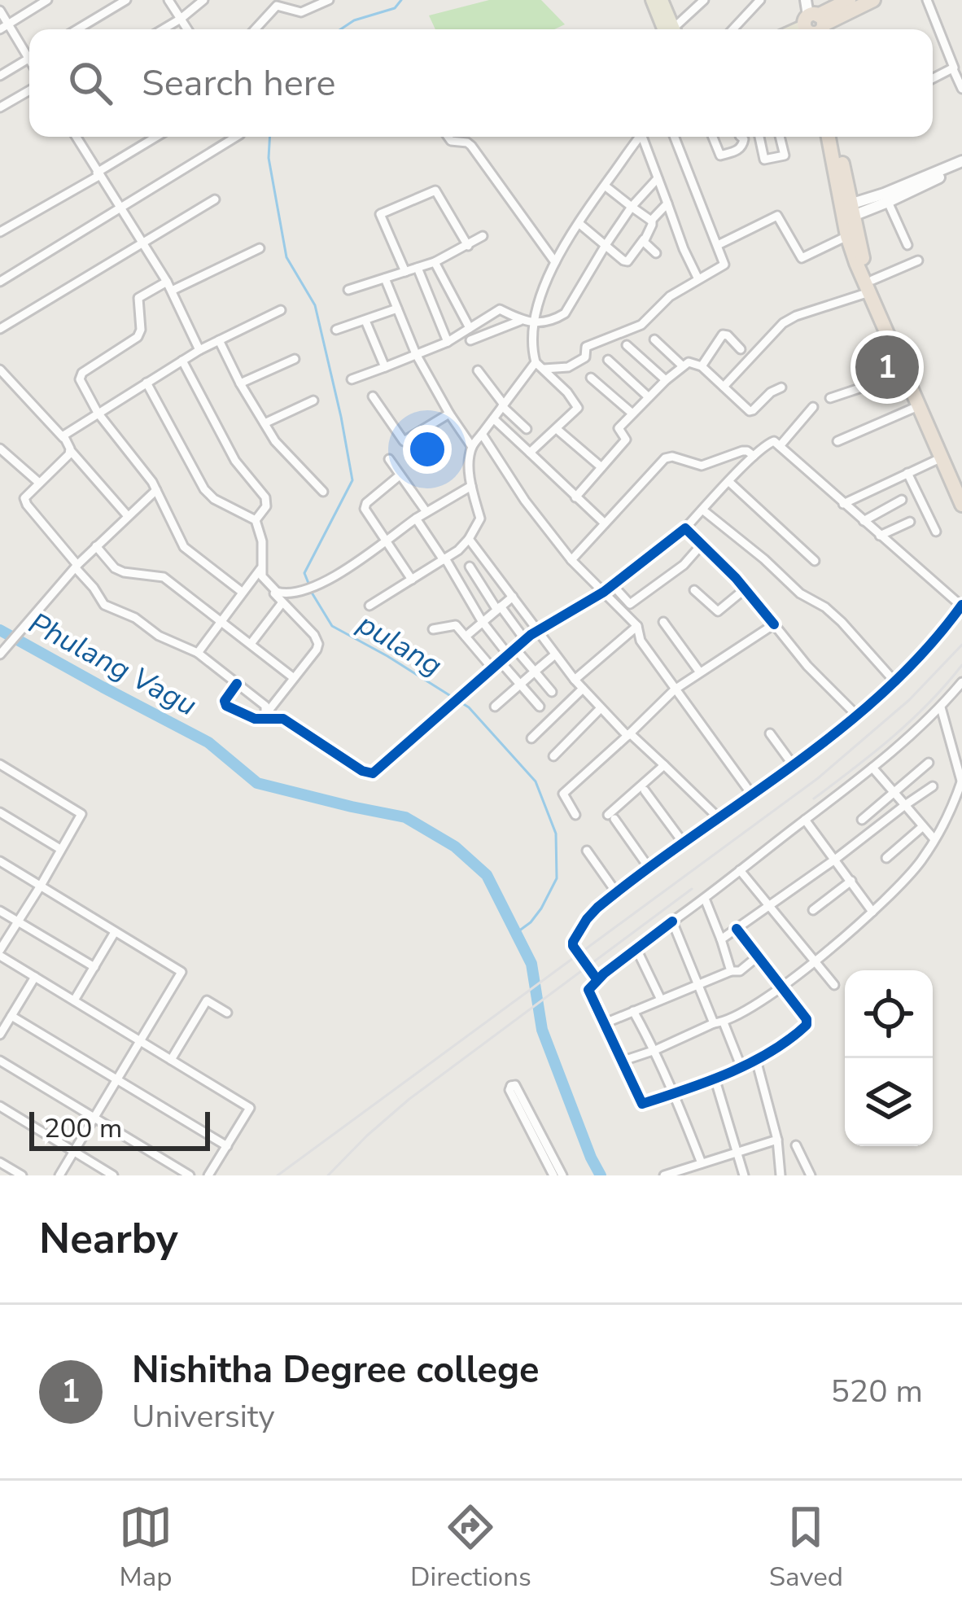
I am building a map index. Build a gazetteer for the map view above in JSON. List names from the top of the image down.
{
  "water": ["pulang", "Phulang Vagu"],
  "scale_bar": "200 m",
  "page": {
    "search": "Search here",
    "pins": "1",
    "scale": "200 m",
    "heading": "Nearby",
    "list": [
      {
        "mark": "1",
        "name": "Nishitha Degree college",
        "note": "University",
        "value": "520 m"
      }
    ],
    "nav": ["Map", "Directions", "Saved"]
  }
}
